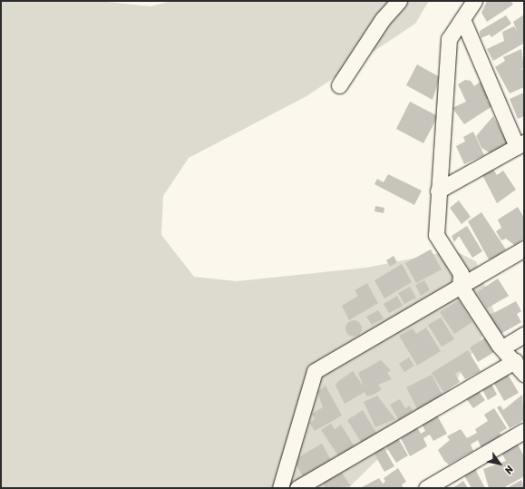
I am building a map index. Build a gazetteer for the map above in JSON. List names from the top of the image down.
{
  "north": "bottom right"
}
